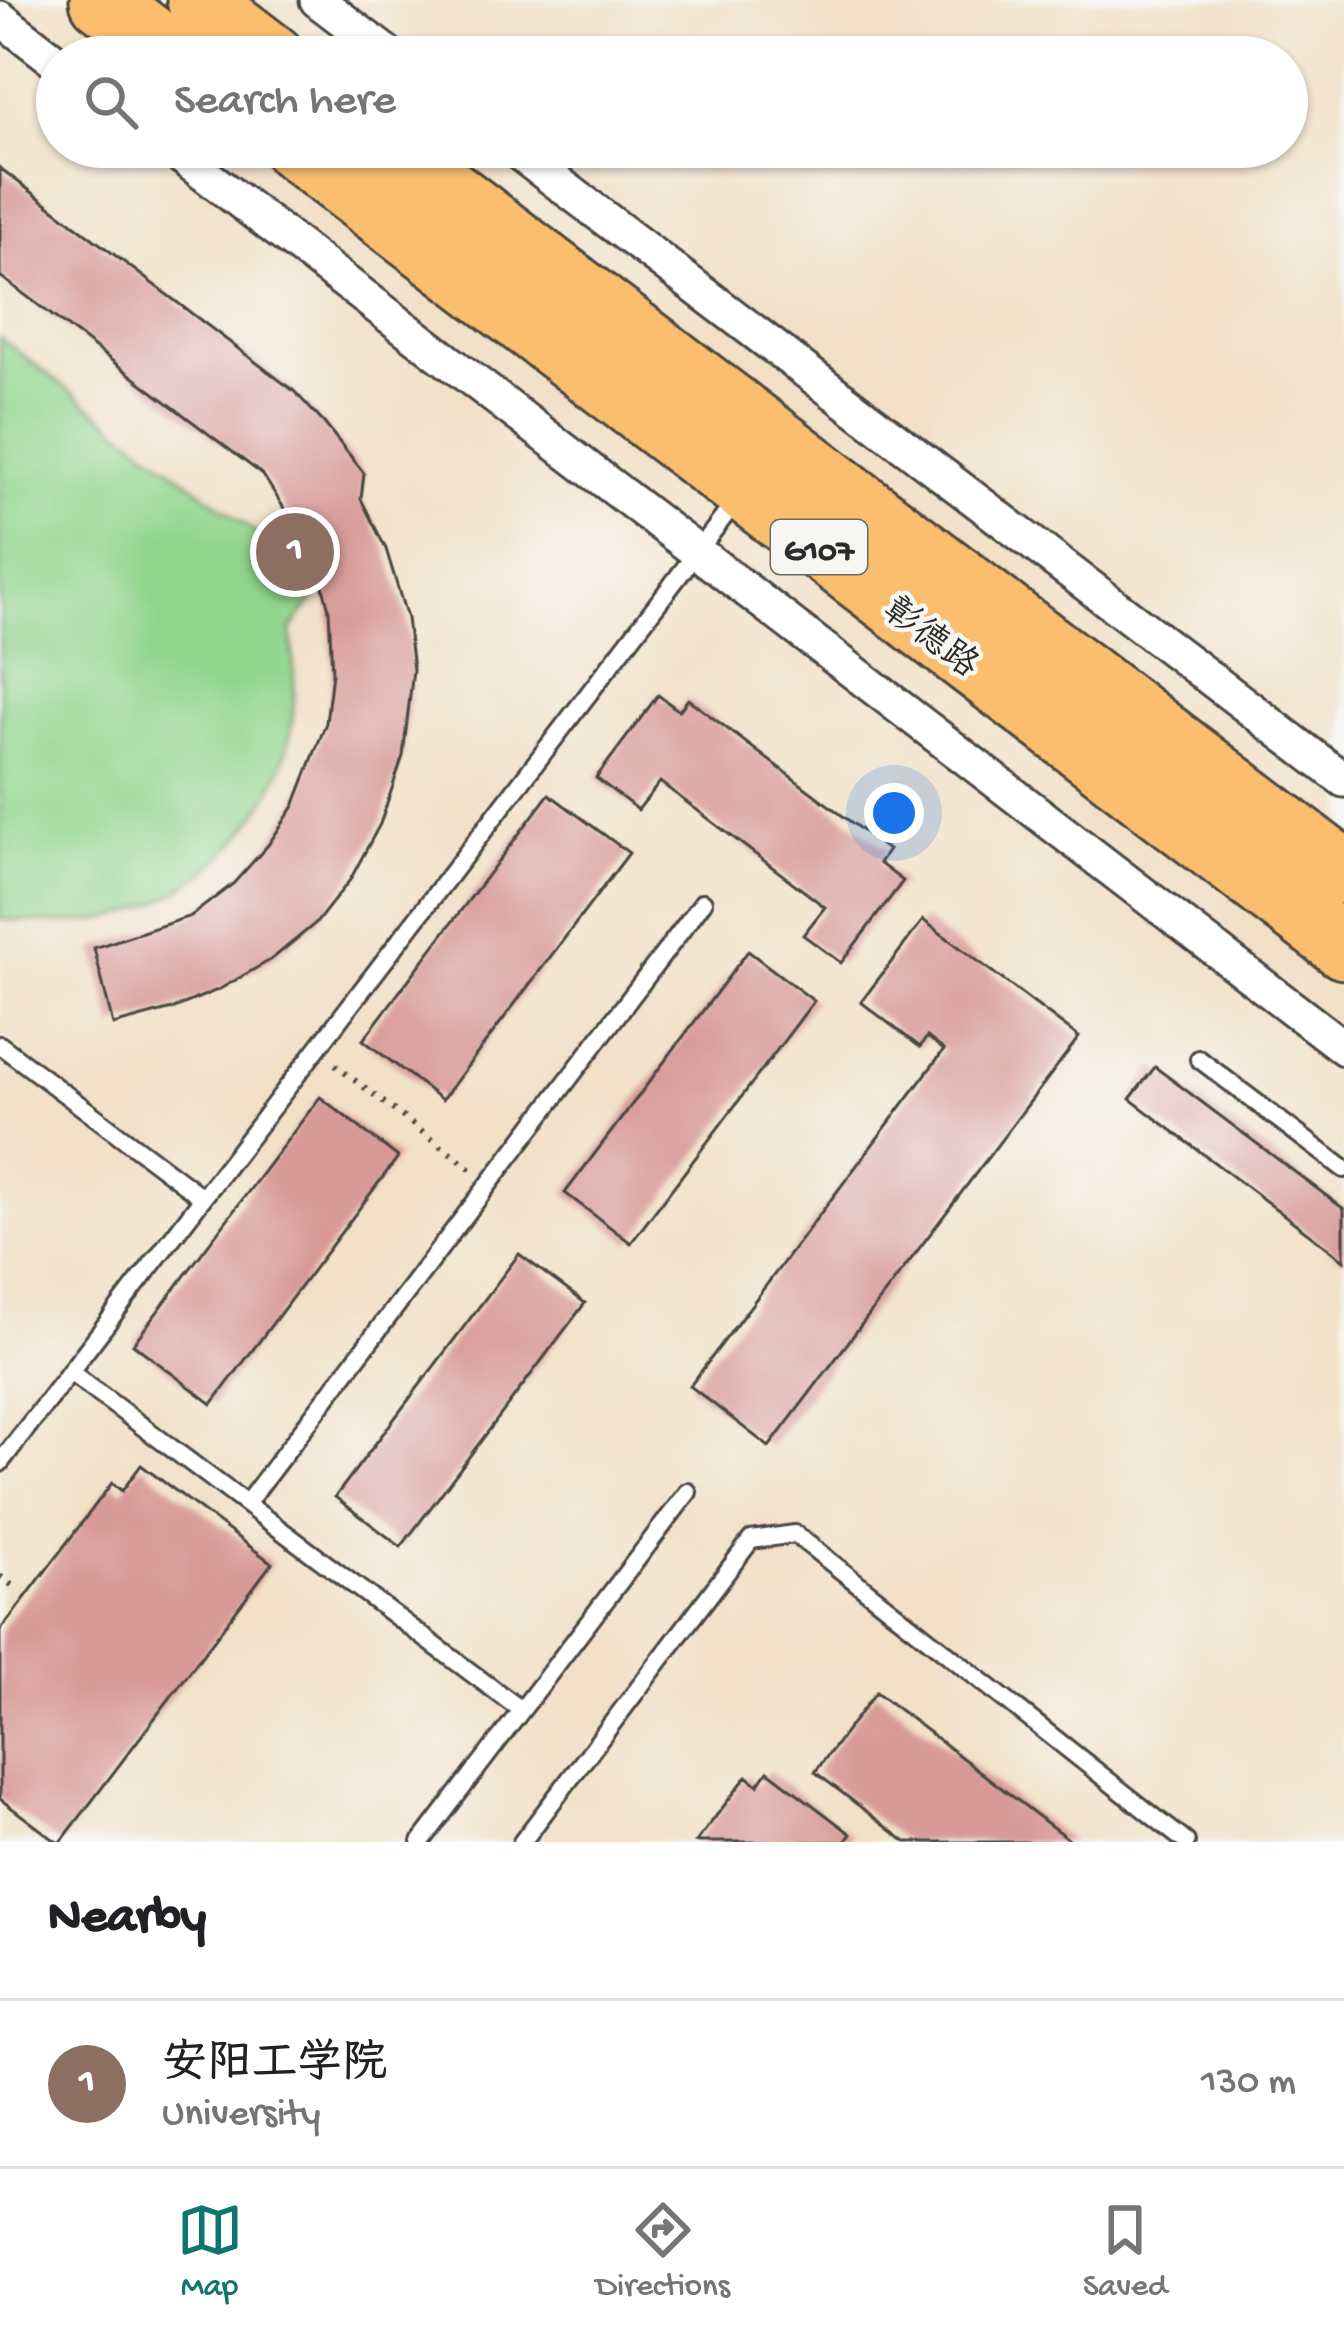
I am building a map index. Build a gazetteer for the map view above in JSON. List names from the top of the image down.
{
  "streets": {
    "highway": ["G107", "彰德路"]
  },
  "page": {
    "search": "Search here",
    "pins": "1",
    "heading": "Nearby",
    "list": [
      {
        "mark": "1",
        "name": "安阳工学院",
        "note": "University",
        "value": "130 m"
      }
    ],
    "nav": ["Map", "Directions", "Saved"]
  }
}
